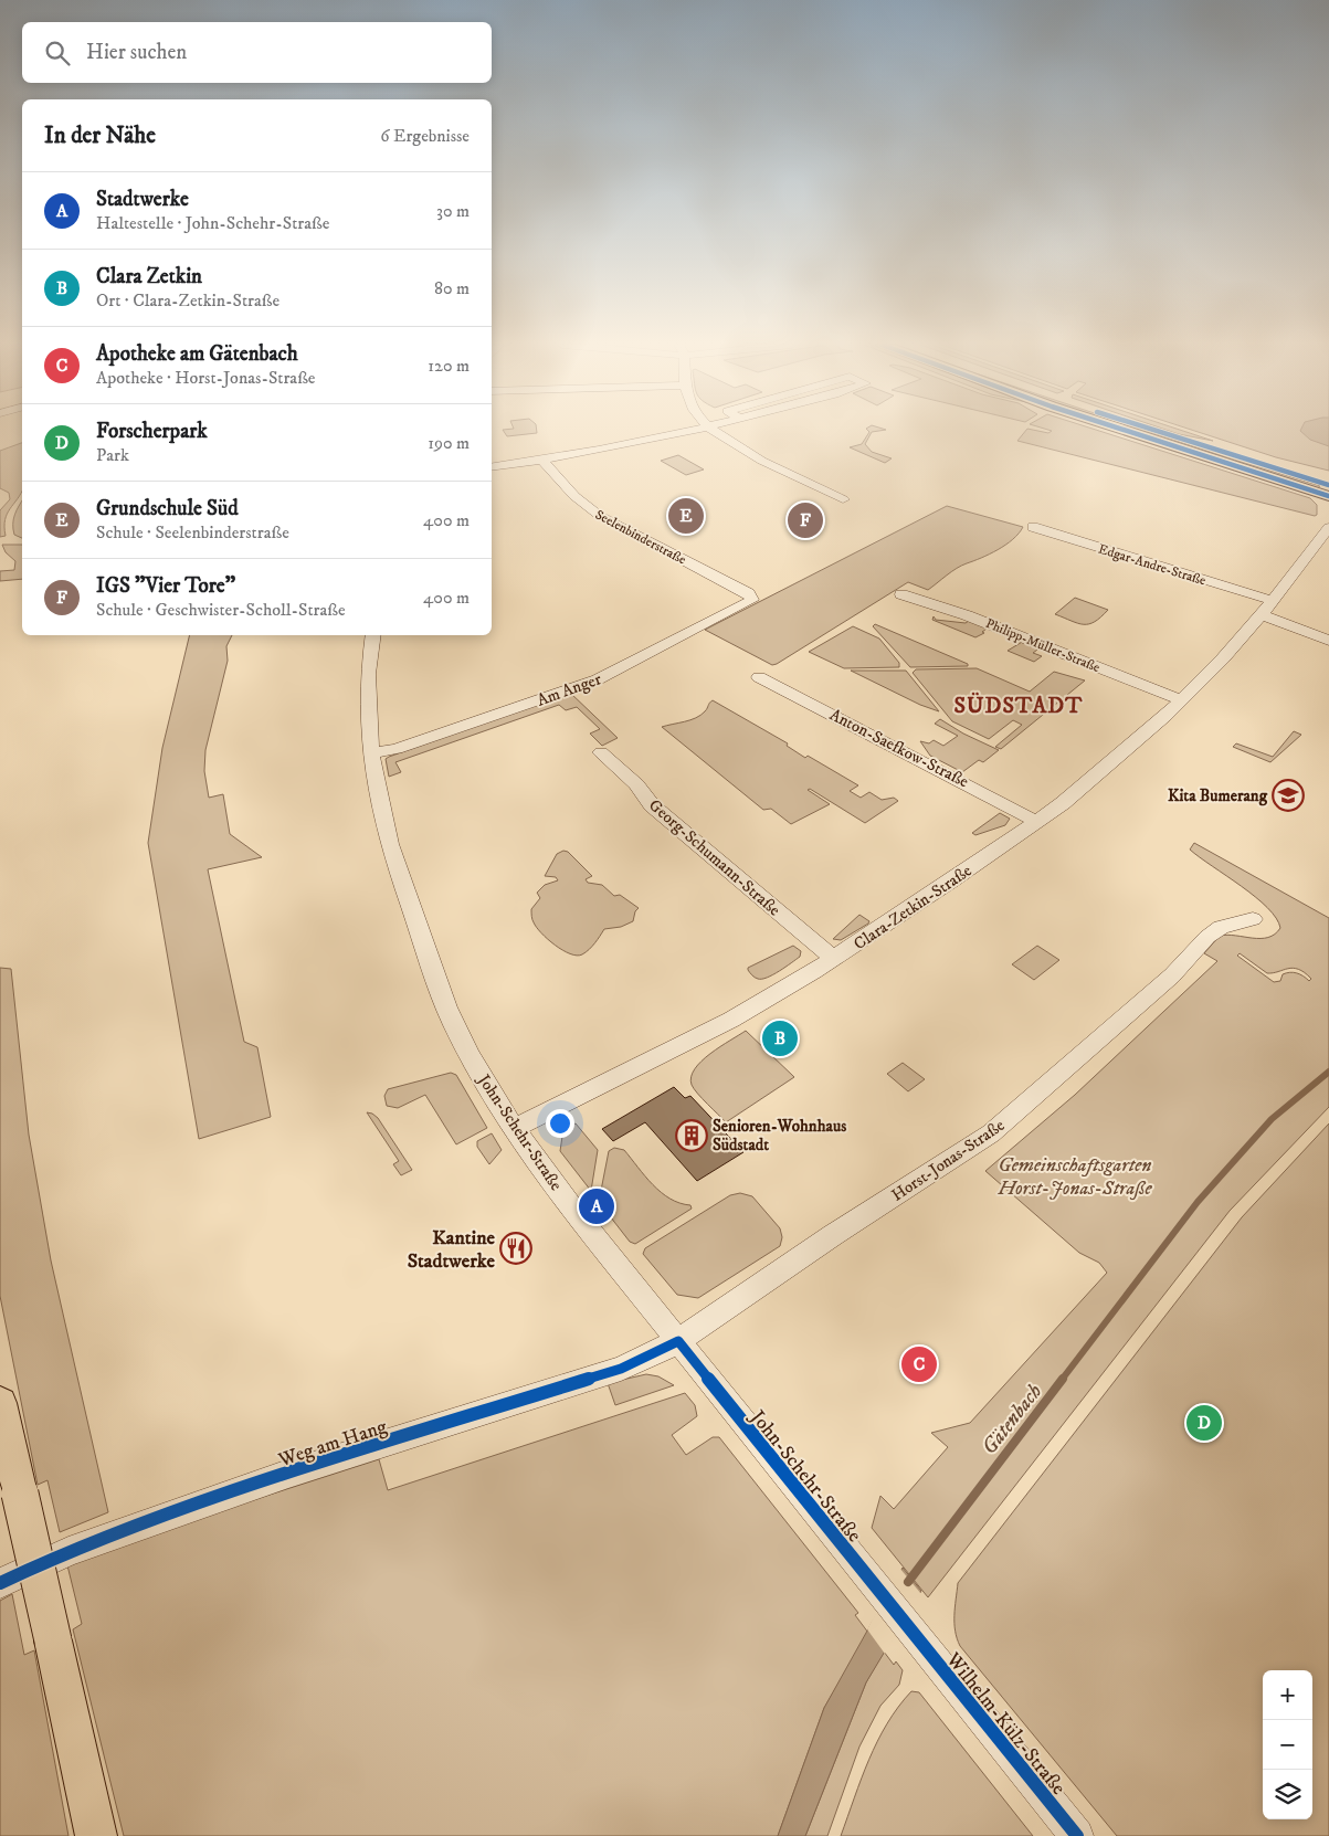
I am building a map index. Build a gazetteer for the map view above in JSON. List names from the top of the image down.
{
  "streets": {
    "street": [
      "Seelenbinderstraße",
      "Edgar-Andre-Straße",
      "Philipp-Müller-Straße",
      "Am Anger",
      "Anton-Saefkow-Straße",
      "Georg-Schumann-Straße",
      "Clara-Zetkin-Straße",
      "John-Schehr-Straße",
      "Horst-Jonas-Straße",
      "Weg am Hang",
      "Wilhelm-Külz-Straße"
    ]
  },
  "crossings": [
    ["Seelenbinderstraße", "Am Anger"],
    ["Edgar-Andre-Straße", "Clara-Zetkin-Straße"],
    ["Philipp-Müller-Straße", "Clara-Zetkin-Straße"],
    ["Am Anger", "John-Schehr-Straße"],
    ["Anton-Saefkow-Straße", "Clara-Zetkin-Straße"],
    ["Georg-Schumann-Straße", "Clara-Zetkin-Straße"],
    ["Clara-Zetkin-Straße", "John-Schehr-Straße"],
    ["John-Schehr-Straße", "Horst-Jonas-Straße"],
    ["John-Schehr-Straße", "Weg am Hang"],
    ["John-Schehr-Straße", "Wilhelm-Külz-Straße"],
    ["Horst-Jonas-Straße", "Weg am Hang"]
  ],
  "districts": ["SÜDSTADT"],
  "water": ["Gätenbach"],
  "parks": ["Gemeinschaftsgarten Horst-Jonas-Straße"],
  "places": {
    "school or university": ["Kita Bumerang"],
    "building": ["Senioren-Wohnhaus Südstadt"],
    "restaurant": ["Kantine Stadtwerke"]
  },
  "page": {
    "search": "Hier suchen",
    "heading": ["In der Nähe", "6 Ergebnisse"],
    "list": [
      {
        "mark": "A",
        "name": "Stadtwerke",
        "note": "Haltestelle · John-Schehr-Straße",
        "value": "30 m"
      },
      {
        "mark": "B",
        "name": "Clara Zetkin",
        "note": "Ort · Clara-Zetkin-Straße",
        "value": "80 m"
      },
      {
        "mark": "C",
        "name": "Apotheke am Gätenbach",
        "note": "Apotheke · Horst-Jonas-Straße",
        "value": "120 m"
      },
      {
        "mark": "D",
        "name": "Forscherpark",
        "note": "Park",
        "value": "190 m"
      },
      {
        "mark": "E",
        "name": "Grundschule Süd",
        "note": "Schule · Seelenbinderstraße",
        "value": "400 m"
      },
      {
        "mark": "F",
        "name": "IGS \"Vier Tore\"",
        "note": "Schule · Geschwister-Scholl-Straße",
        "value": "400 m"
      }
    ],
    "pins": [
      "E",
      "F",
      "B",
      "A",
      "C",
      "D"
    ],
    "map_buttons": ["+", "−"]
  }
}
